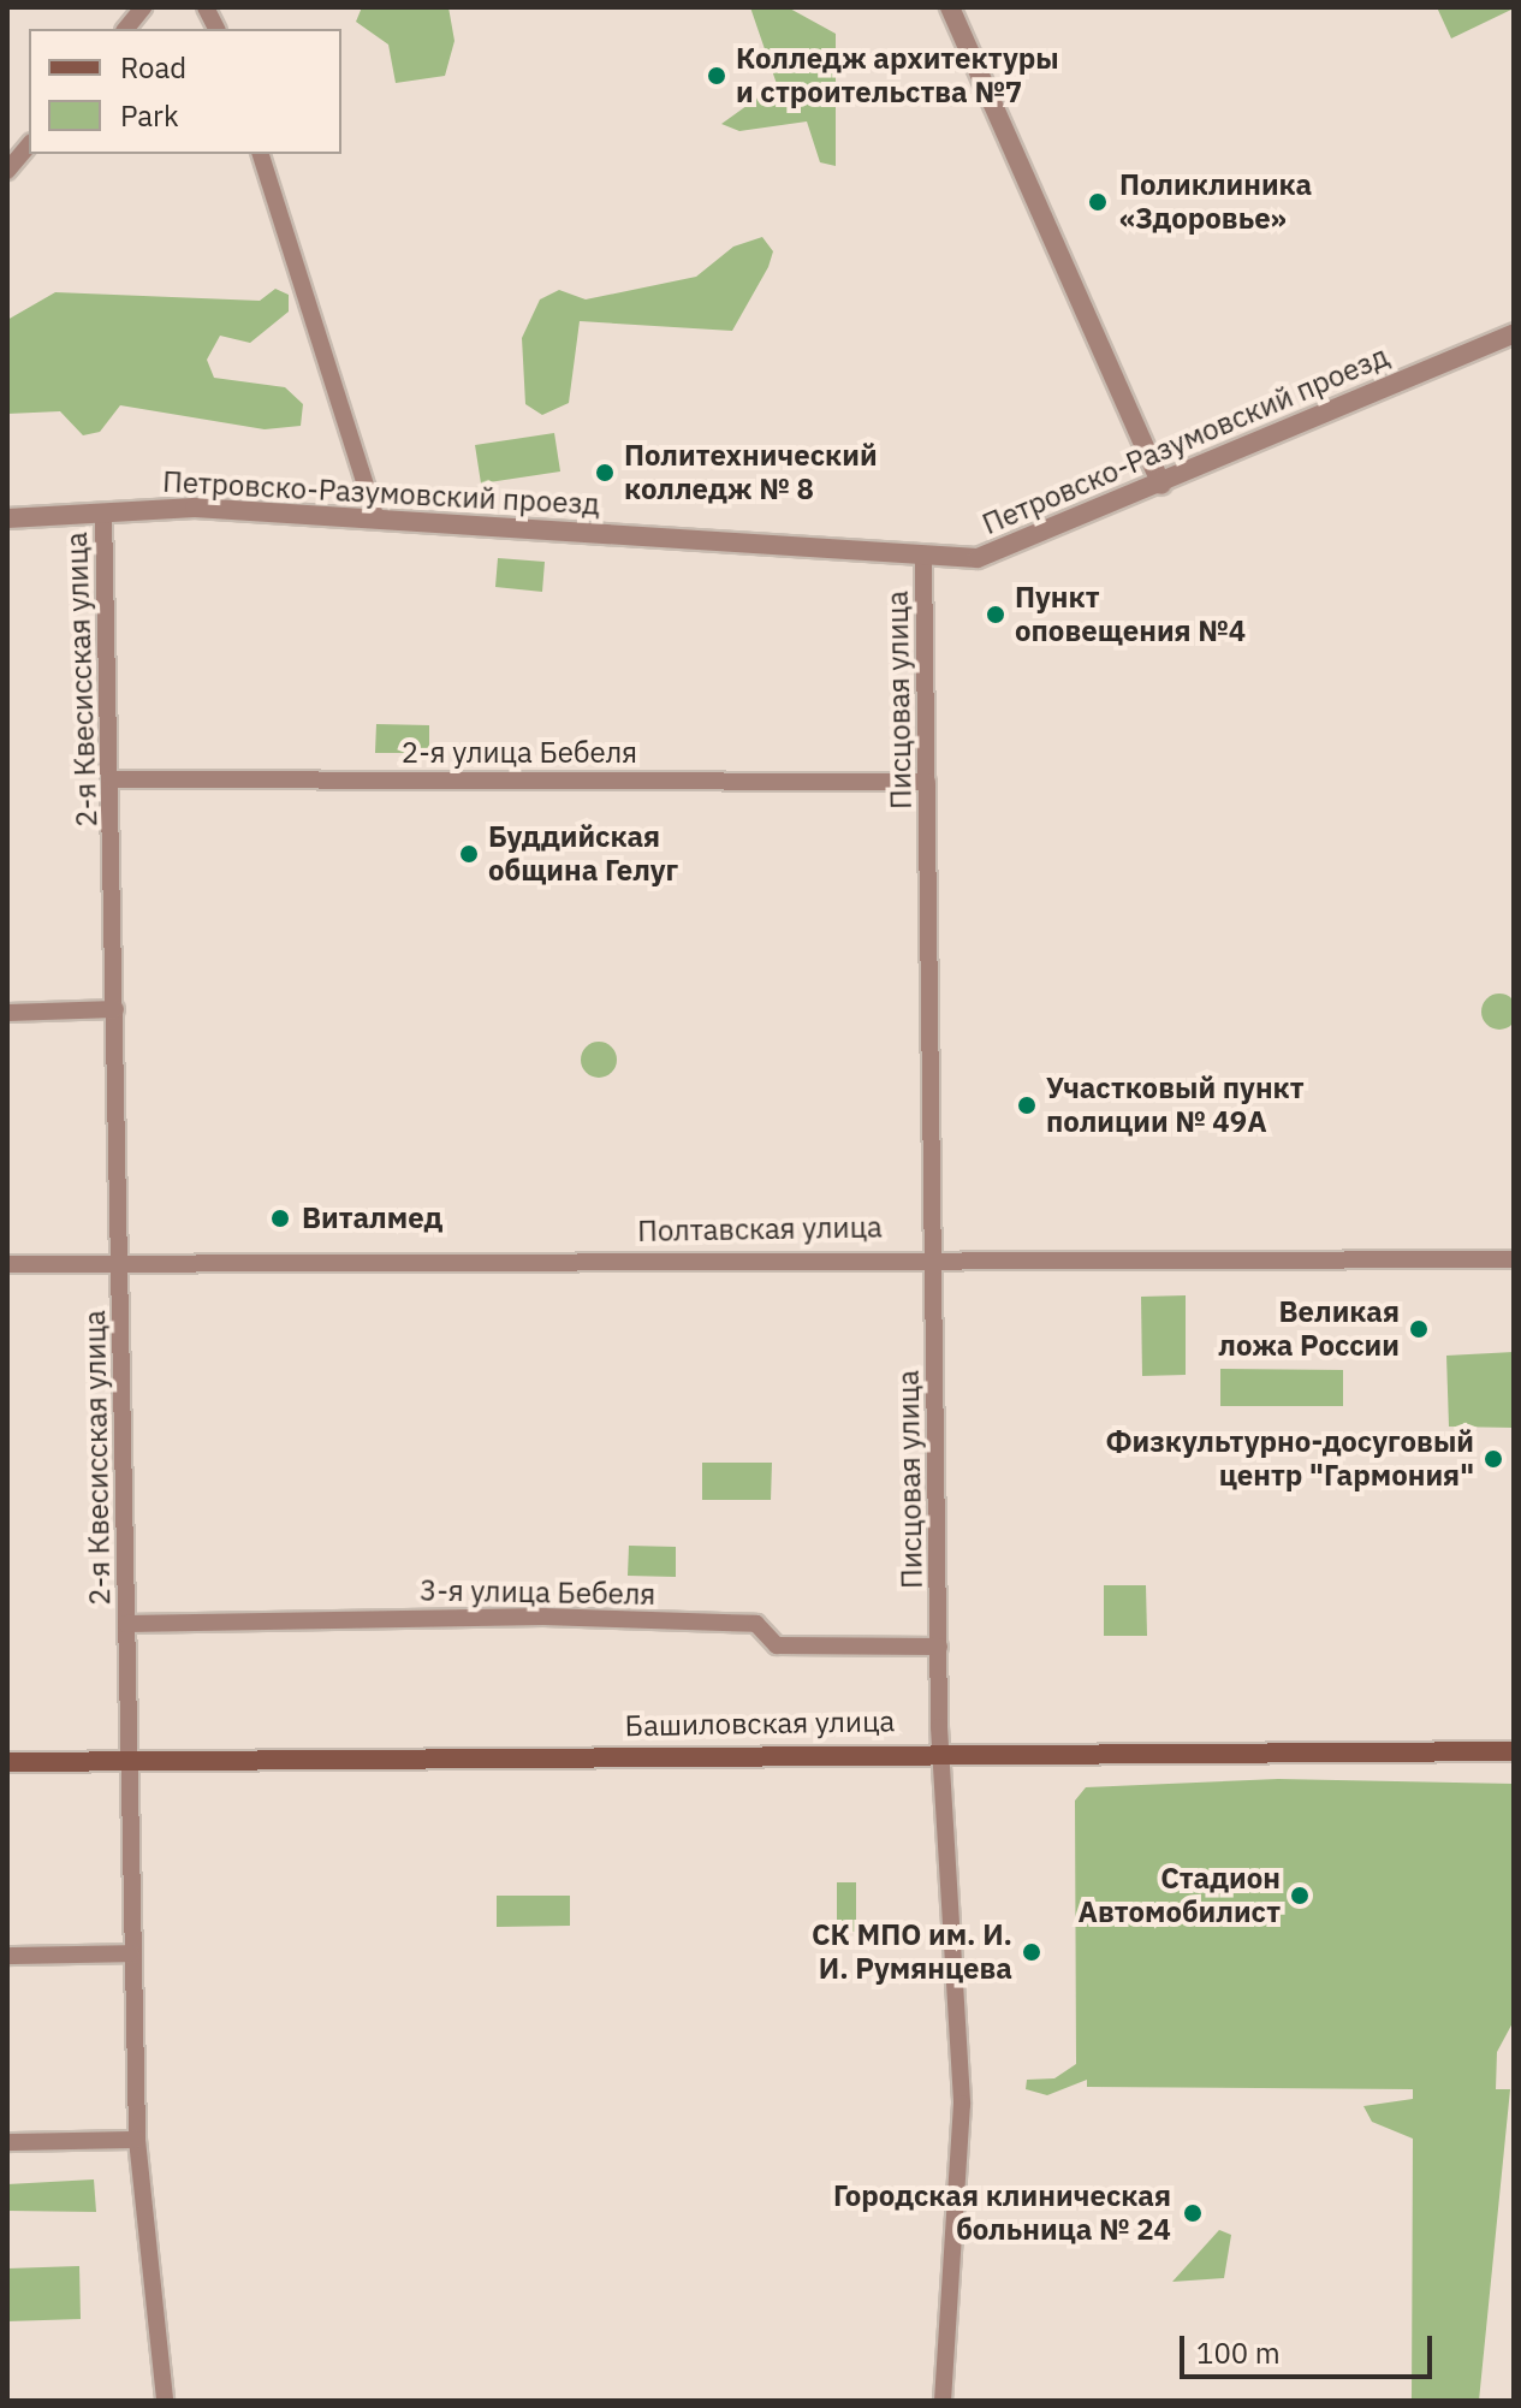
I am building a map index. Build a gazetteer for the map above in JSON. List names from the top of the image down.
{
  "streets": {
    "main road": ["Башиловская улица"],
    "street": [
      "Петровско-Разумовский проезд",
      "2-я Квесисская улица",
      "Писцовая улица",
      "2-я улица Бебеля",
      "Полтавская улица",
      "3-я улица Бебеля"
    ]
  },
  "crossings": [
    ["Петровско-Разумовский проезд", "2-я Квесисская улица"],
    ["Петровско-Разумовский проезд", "Писцовая улица"],
    ["2-я Квесисская улица", "2-я улица Бебеля"],
    ["2-я Квесисская улица", "Полтавская улица"],
    ["2-я Квесисская улица", "3-я улица Бебеля"],
    ["2-я Квесисская улица", "Башиловская улица"],
    ["Писцовая улица", "2-я улица Бебеля"],
    ["Писцовая улица", "Полтавская улица"],
    ["Писцовая улица", "3-я улица Бебеля"],
    ["Писцовая улица", "Башиловская улица"]
  ],
  "places": [
    "Колледж архитектуры и строительства №7",
    "Поликлиника «Здоровье»",
    "Политехнический колледж № 8",
    "Пункт оповещения №4",
    "Буддийская община Гелуг",
    "Участковый пункт полиции № 49А",
    "Виталмед",
    "Великая ложа России",
    "Физкультурно-досуговый центр \"Гармония\"",
    "Стадион Автомобилист",
    "СК МПО им. И. И. Румянцева",
    "Городская клиническая больница № 24"
  ],
  "legend": ["Road", "Park"],
  "scale_bar": "100 m"
}
